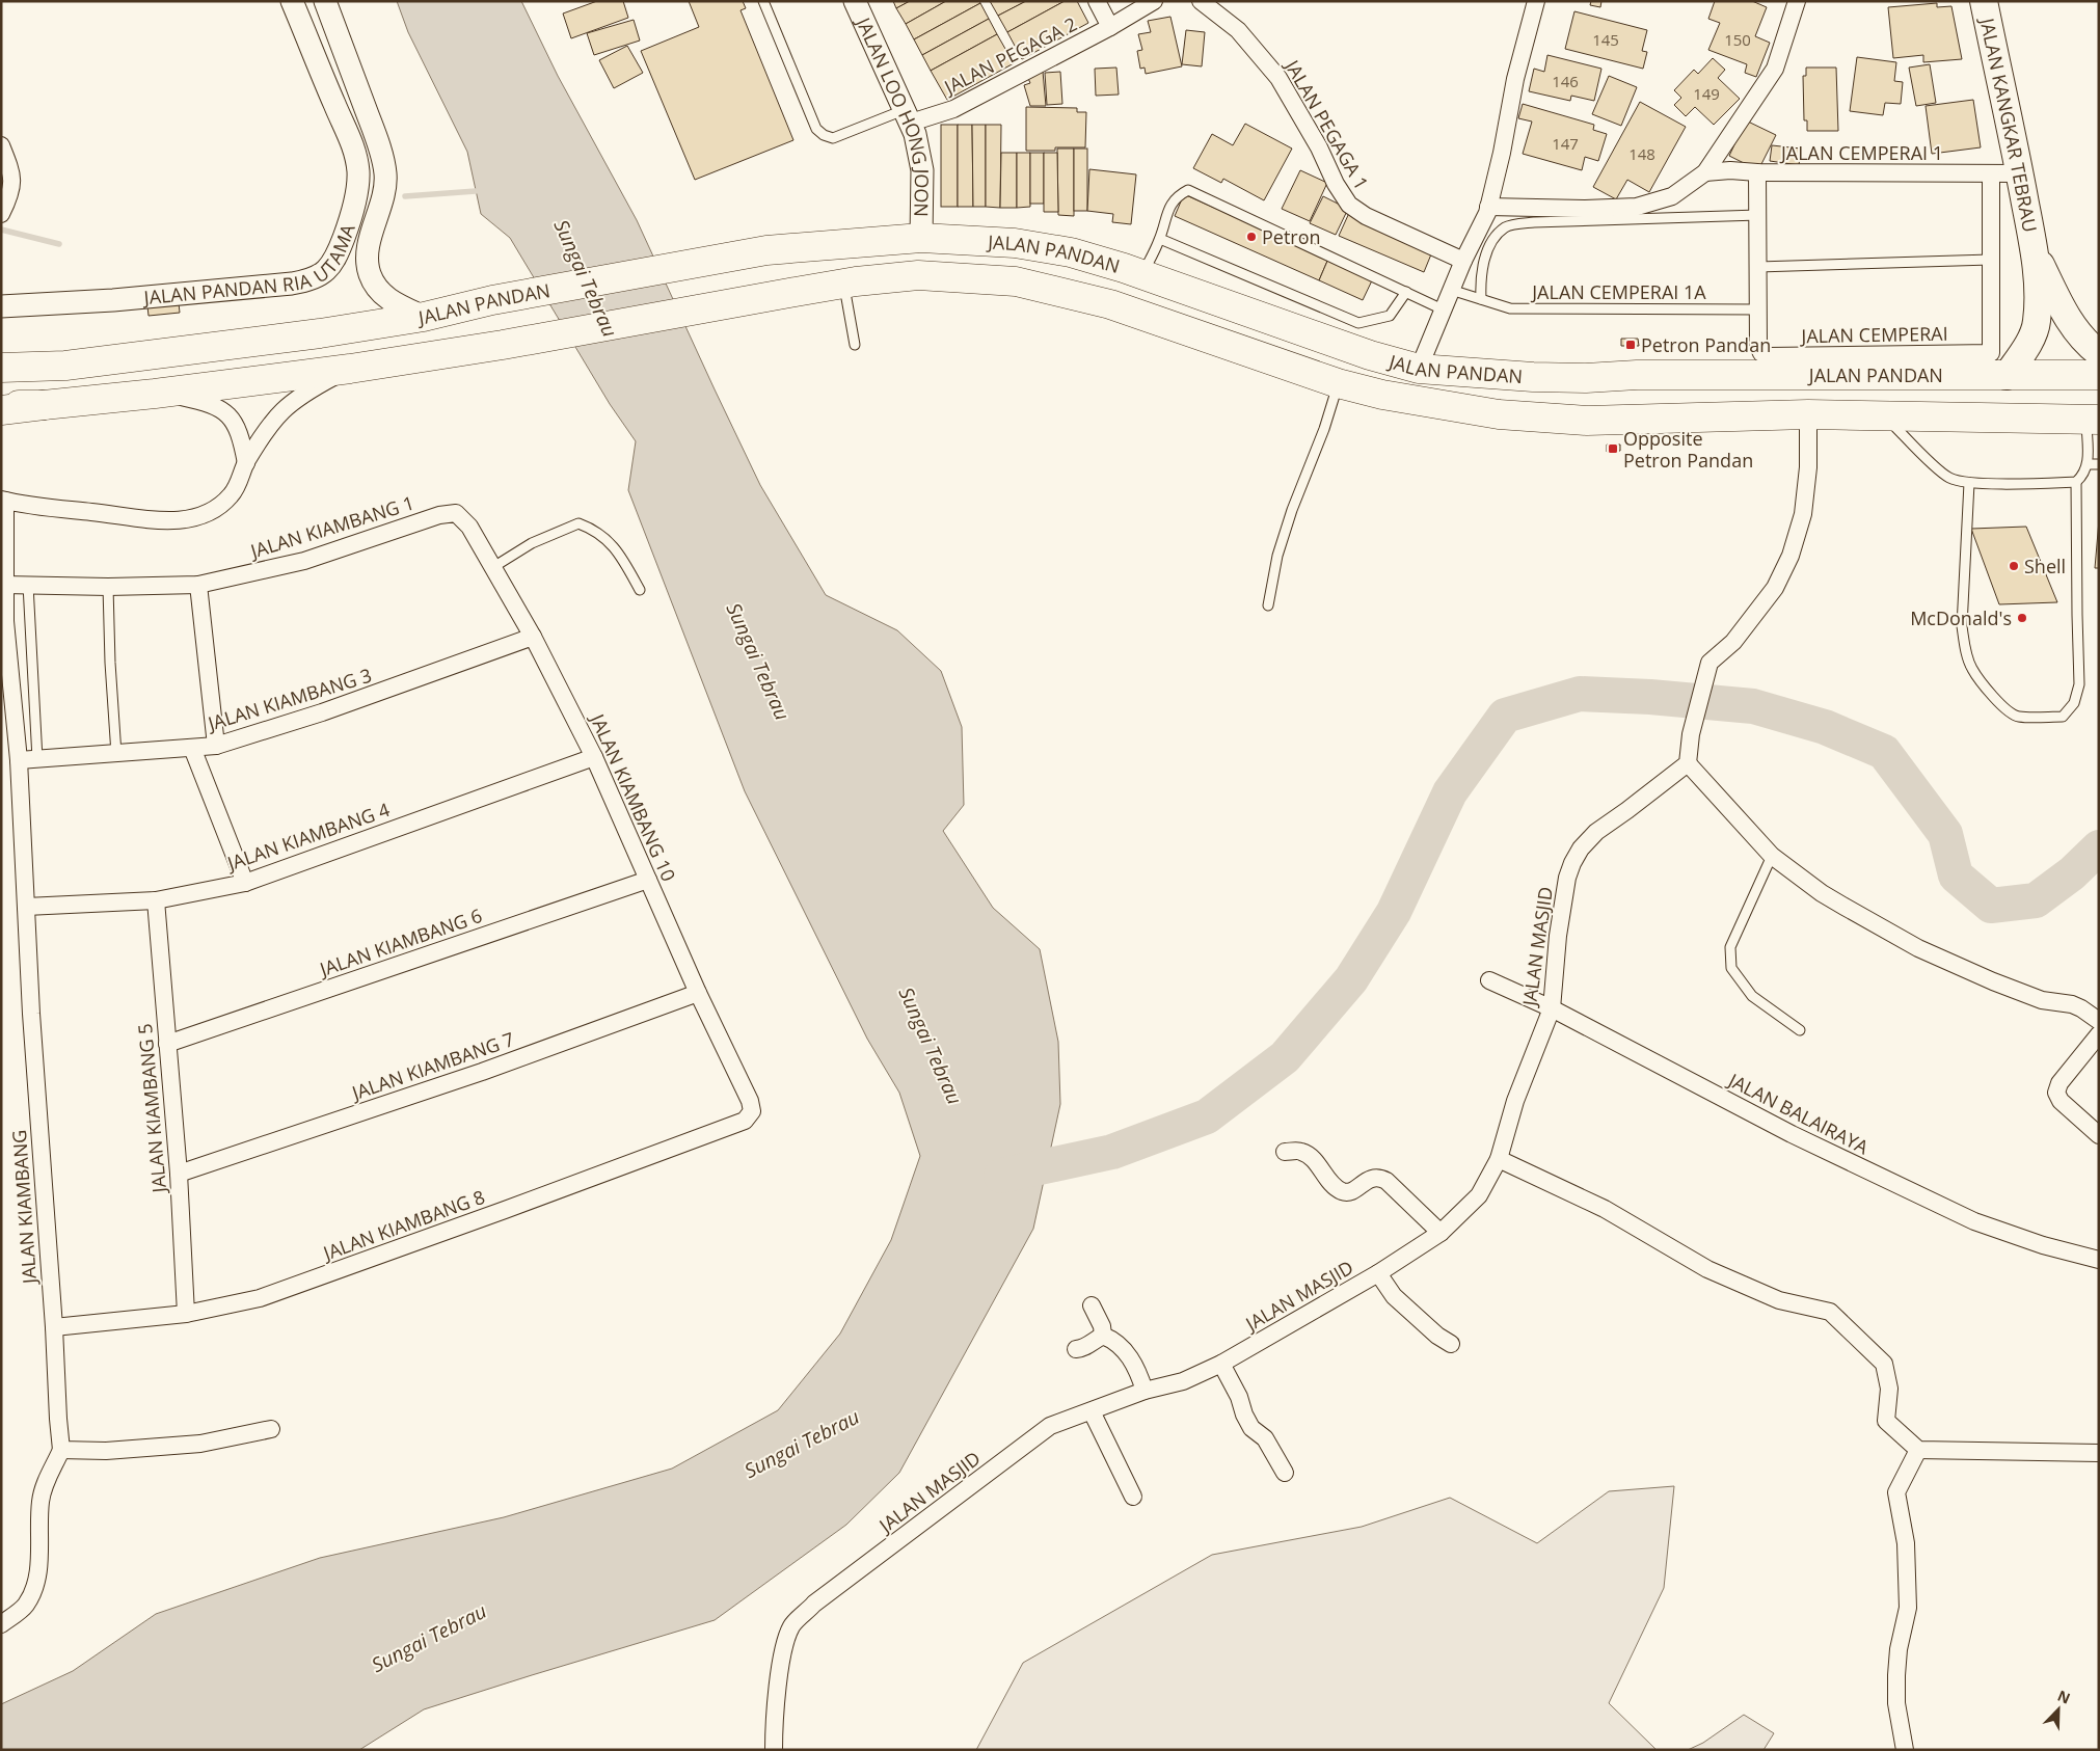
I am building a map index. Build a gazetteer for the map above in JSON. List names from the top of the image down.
{
  "streets": {
    "highway": ["JALAN PANDAN"],
    "main road": ["JALAN KANGKAR TEBRAU"],
    "street": [
      "JALAN PEGAGA 2",
      "JALAN LOO HONG JOON",
      "JALAN PEGAGA 1",
      "JALAN CEMPERAI 1",
      "JALAN PANDAN RIA UTAMA",
      "JALAN CEMPERAI",
      "JALAN KIAMBANG 1",
      "JALAN KIAMBANG 3",
      "JALAN KIAMBANG 10",
      "JALAN KIAMBANG 4",
      "JALAN KIAMBANG 6",
      "JALAN MASJID",
      "JALAN KIAMBANG 7",
      "JALAN KIAMBANG 5",
      "JALAN BALAIRAYA",
      "JALAN KIAMBANG",
      "JALAN KIAMBANG 8"
    ],
    "lane": ["JALAN CEMPERAI 1A"]
  },
  "crossings": [
    ["JALAN PEGAGA 2", "JALAN LOO HONG JOON"],
    ["JALAN LOO HONG JOON", "JALAN PANDAN"],
    ["JALAN KANGKAR TEBRAU", "JALAN CEMPERAI 1"],
    ["JALAN KANGKAR TEBRAU", "JALAN PANDAN"],
    ["JALAN CEMPERAI 1", "JALAN CEMPERAI"],
    ["JALAN PANDAN", "JALAN PANDAN RIA UTAMA"],
    ["JALAN CEMPERAI 1A", "JALAN CEMPERAI"],
    ["JALAN KIAMBANG 1", "JALAN KIAMBANG 10"],
    ["JALAN KIAMBANG 1", "JALAN KIAMBANG"],
    ["JALAN KIAMBANG 3", "JALAN KIAMBANG 10"],
    ["JALAN KIAMBANG 3", "JALAN KIAMBANG"],
    ["JALAN KIAMBANG 10", "JALAN KIAMBANG 4"],
    ["JALAN KIAMBANG 10", "JALAN KIAMBANG 6"],
    ["JALAN KIAMBANG 10", "JALAN KIAMBANG 7"],
    ["JALAN KIAMBANG 10", "JALAN KIAMBANG 8"],
    ["JALAN KIAMBANG 4", "JALAN KIAMBANG 5"],
    ["JALAN KIAMBANG 4", "JALAN KIAMBANG"],
    ["JALAN KIAMBANG 6", "JALAN KIAMBANG 5"],
    ["JALAN MASJID", "JALAN BALAIRAYA"],
    ["JALAN KIAMBANG 7", "JALAN KIAMBANG 5"],
    ["JALAN KIAMBANG 5", "JALAN KIAMBANG 8"],
    ["JALAN KIAMBANG", "JALAN KIAMBANG 8"]
  ],
  "water": ["Sungai Tebrau"],
  "places": {
    "other": ["Petron", "Shell", "McDonald's"],
    "transit": ["Petron Pandan", "Opposite Petron Pandan"]
  },
  "house_numbers": [
    "145",
    "150",
    "146",
    "149",
    "147",
    "148"
  ],
  "north": "top right"
}
